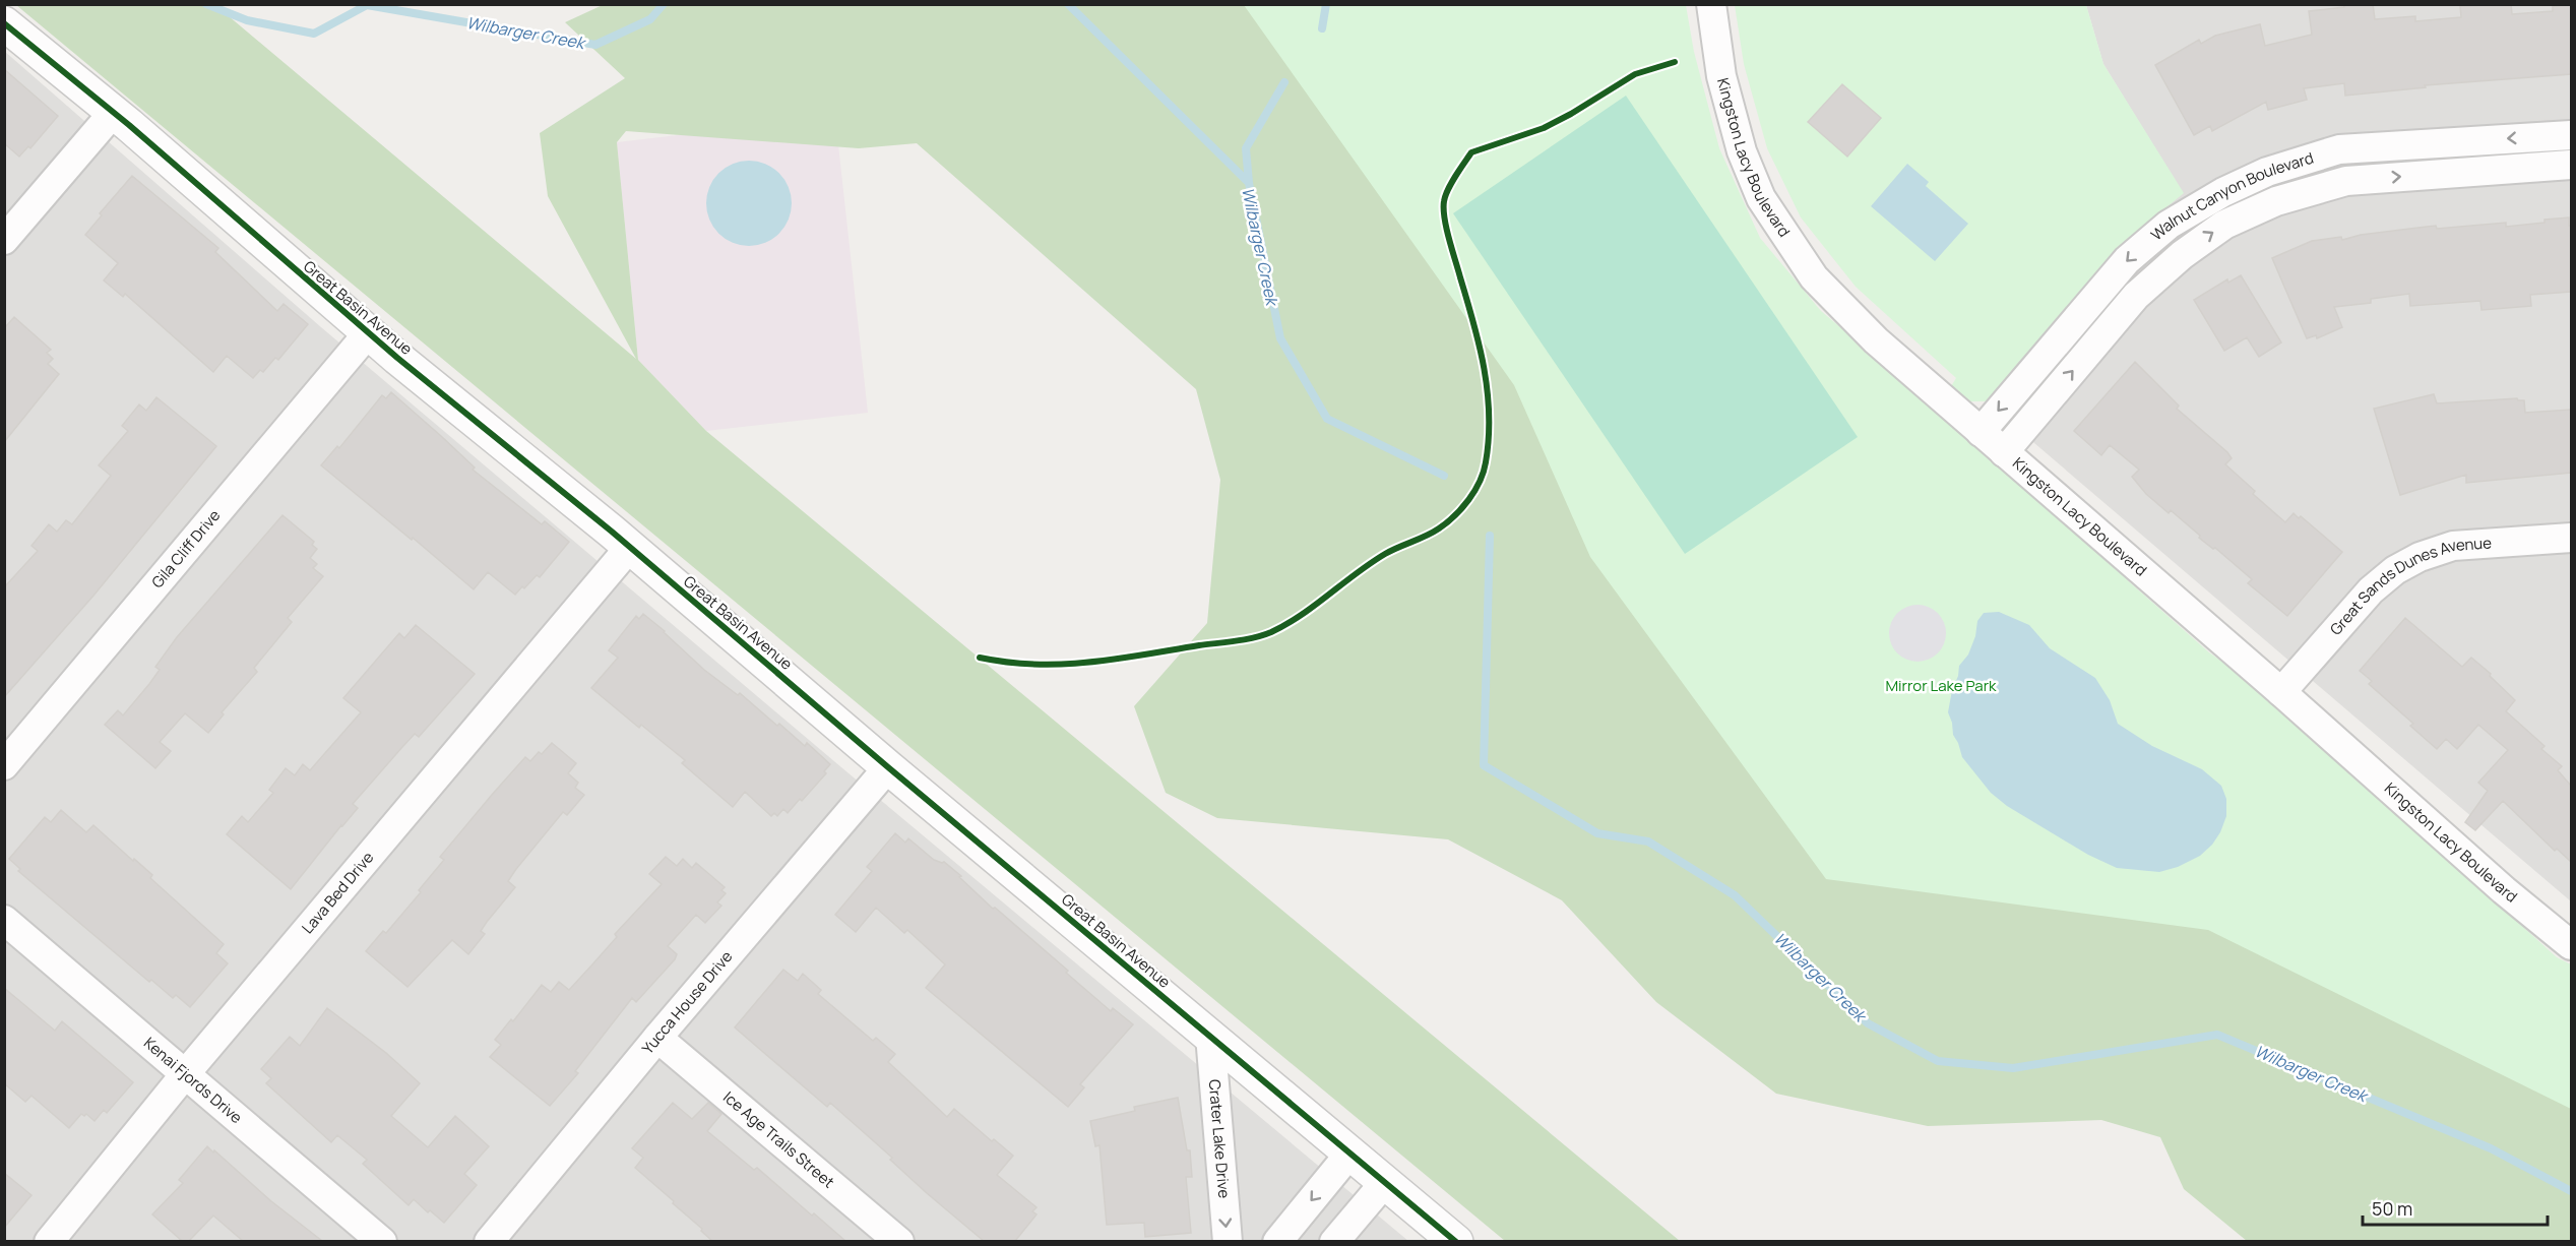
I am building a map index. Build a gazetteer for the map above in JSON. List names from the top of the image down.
{
  "streets": {
    "street": [
      "Kingston Lacy Boulevard",
      "Walnut Canyon Boulevard",
      "Great Basin Avenue",
      "Gila Cliff Drive",
      "Great Sands Dunes Avenue",
      "Lava Bed Drive",
      "Yucca House Drive",
      "Kenai Fjords Drive",
      "Crater Lake Drive",
      "Ice Age Trails Street"
    ]
  },
  "crossings": [
    ["Kingston Lacy Boulevard", "Walnut Canyon Boulevard"],
    ["Kingston Lacy Boulevard", "Great Sands Dunes Avenue"],
    ["Great Basin Avenue", "Gila Cliff Drive"],
    ["Great Basin Avenue", "Lava Bed Drive"],
    ["Great Basin Avenue", "Yucca House Drive"],
    ["Great Basin Avenue", "Crater Lake Drive"],
    ["Lava Bed Drive", "Kenai Fjords Drive"],
    ["Yucca House Drive", "Ice Age Trails Street"]
  ],
  "one_way": ["Crater Lake Drive"],
  "water": ["Wilbarger Creek"],
  "parks": ["Mirror Lake Park"],
  "scale_bar": "50 m"
}
